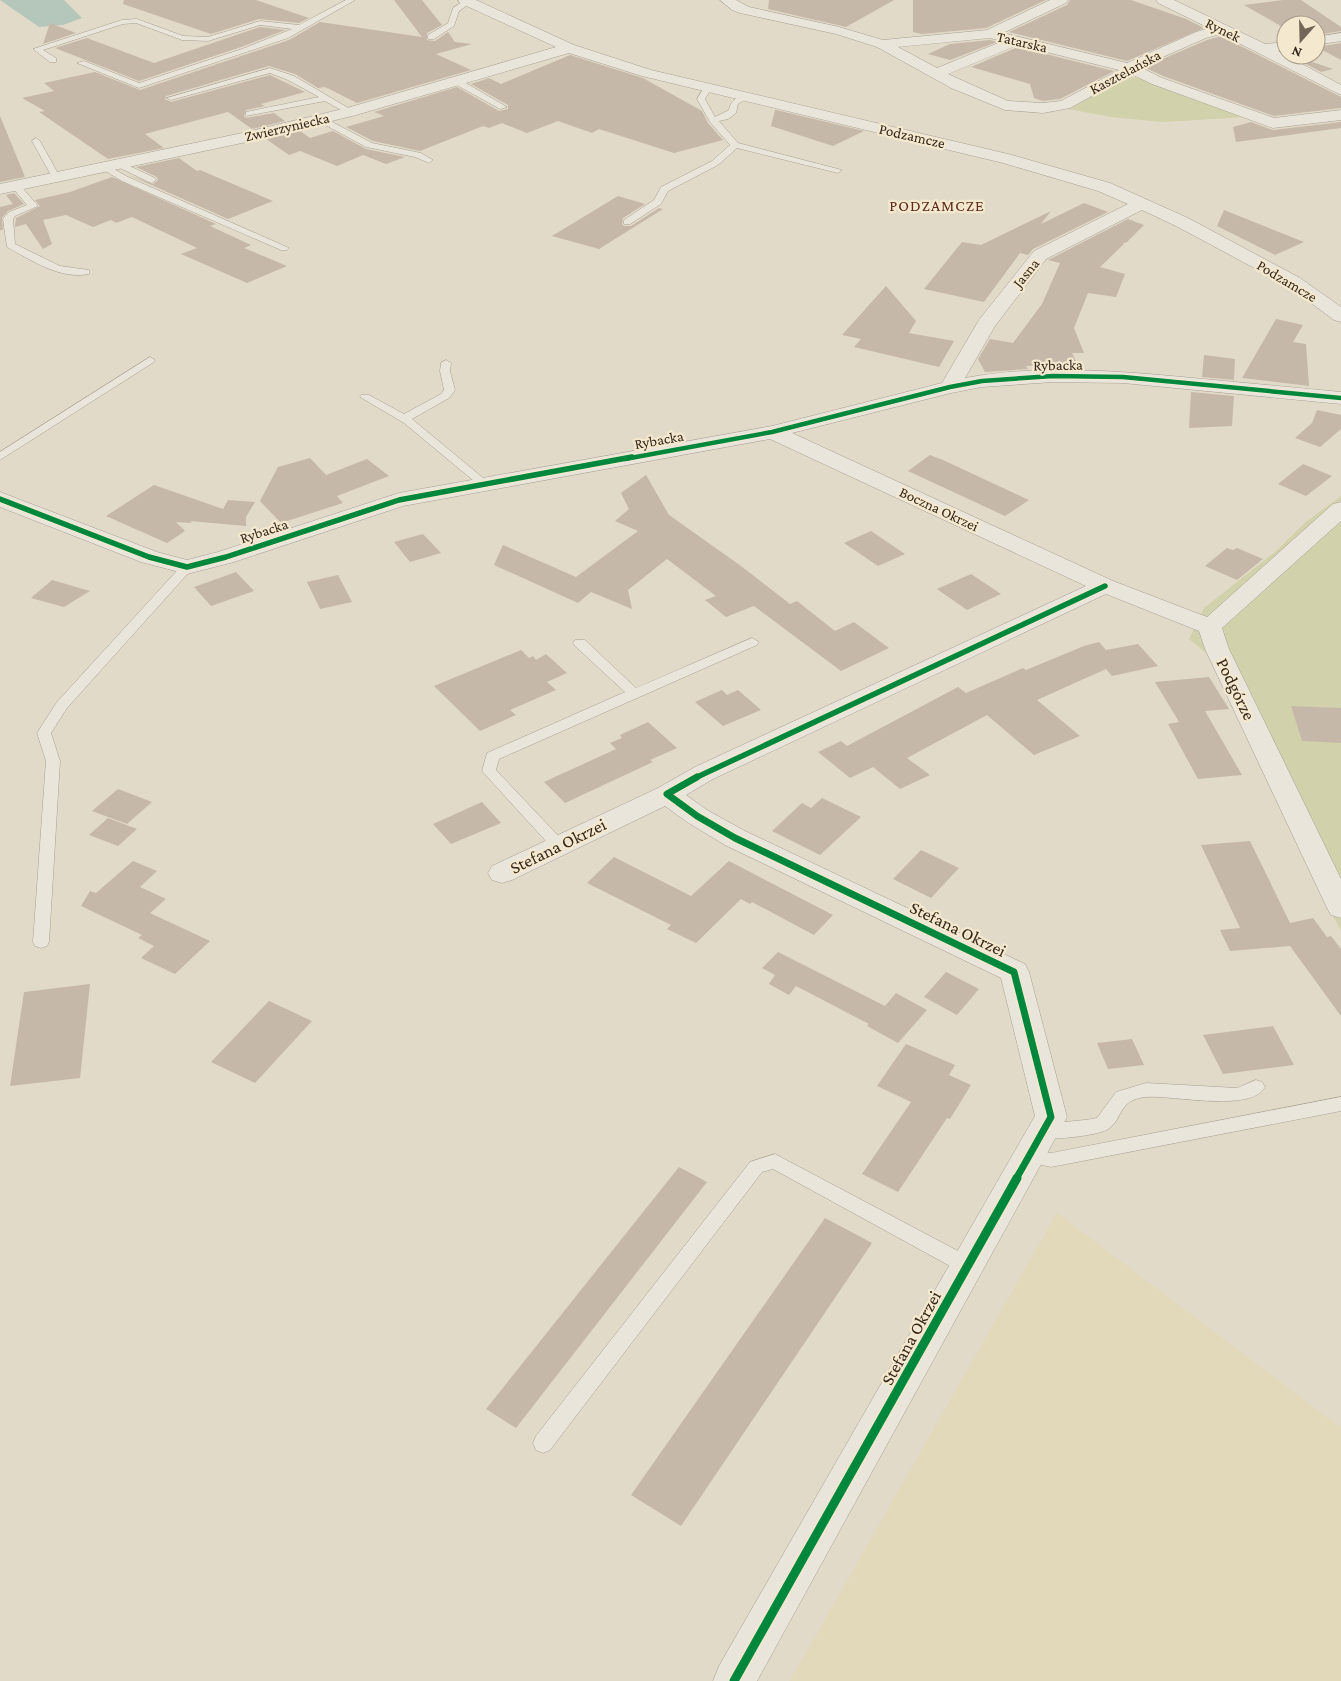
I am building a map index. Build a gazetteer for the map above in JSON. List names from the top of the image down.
{
  "streets": {
    "street": [
      "Rynek",
      "Tatarska",
      "Kasztelańska",
      "Zwierzyniecka",
      "Podzamcze",
      "Jasna",
      "Rybacka",
      "Boczna Okrzei",
      "Podgórze",
      "Stefana Okrzei"
    ]
  },
  "crossings": [
    ["Rynek", "Kasztelańska"],
    ["Tatarska", "Kasztelańska"],
    ["Zwierzyniecka", "Podzamcze"],
    ["Podzamcze", "Jasna"],
    ["Jasna", "Rybacka"],
    ["Rybacka", "Boczna Okrzei"],
    ["Boczna Okrzei", "Stefana Okrzei"]
  ],
  "districts": ["PODZAMCZE"],
  "north": "bottom"
}
